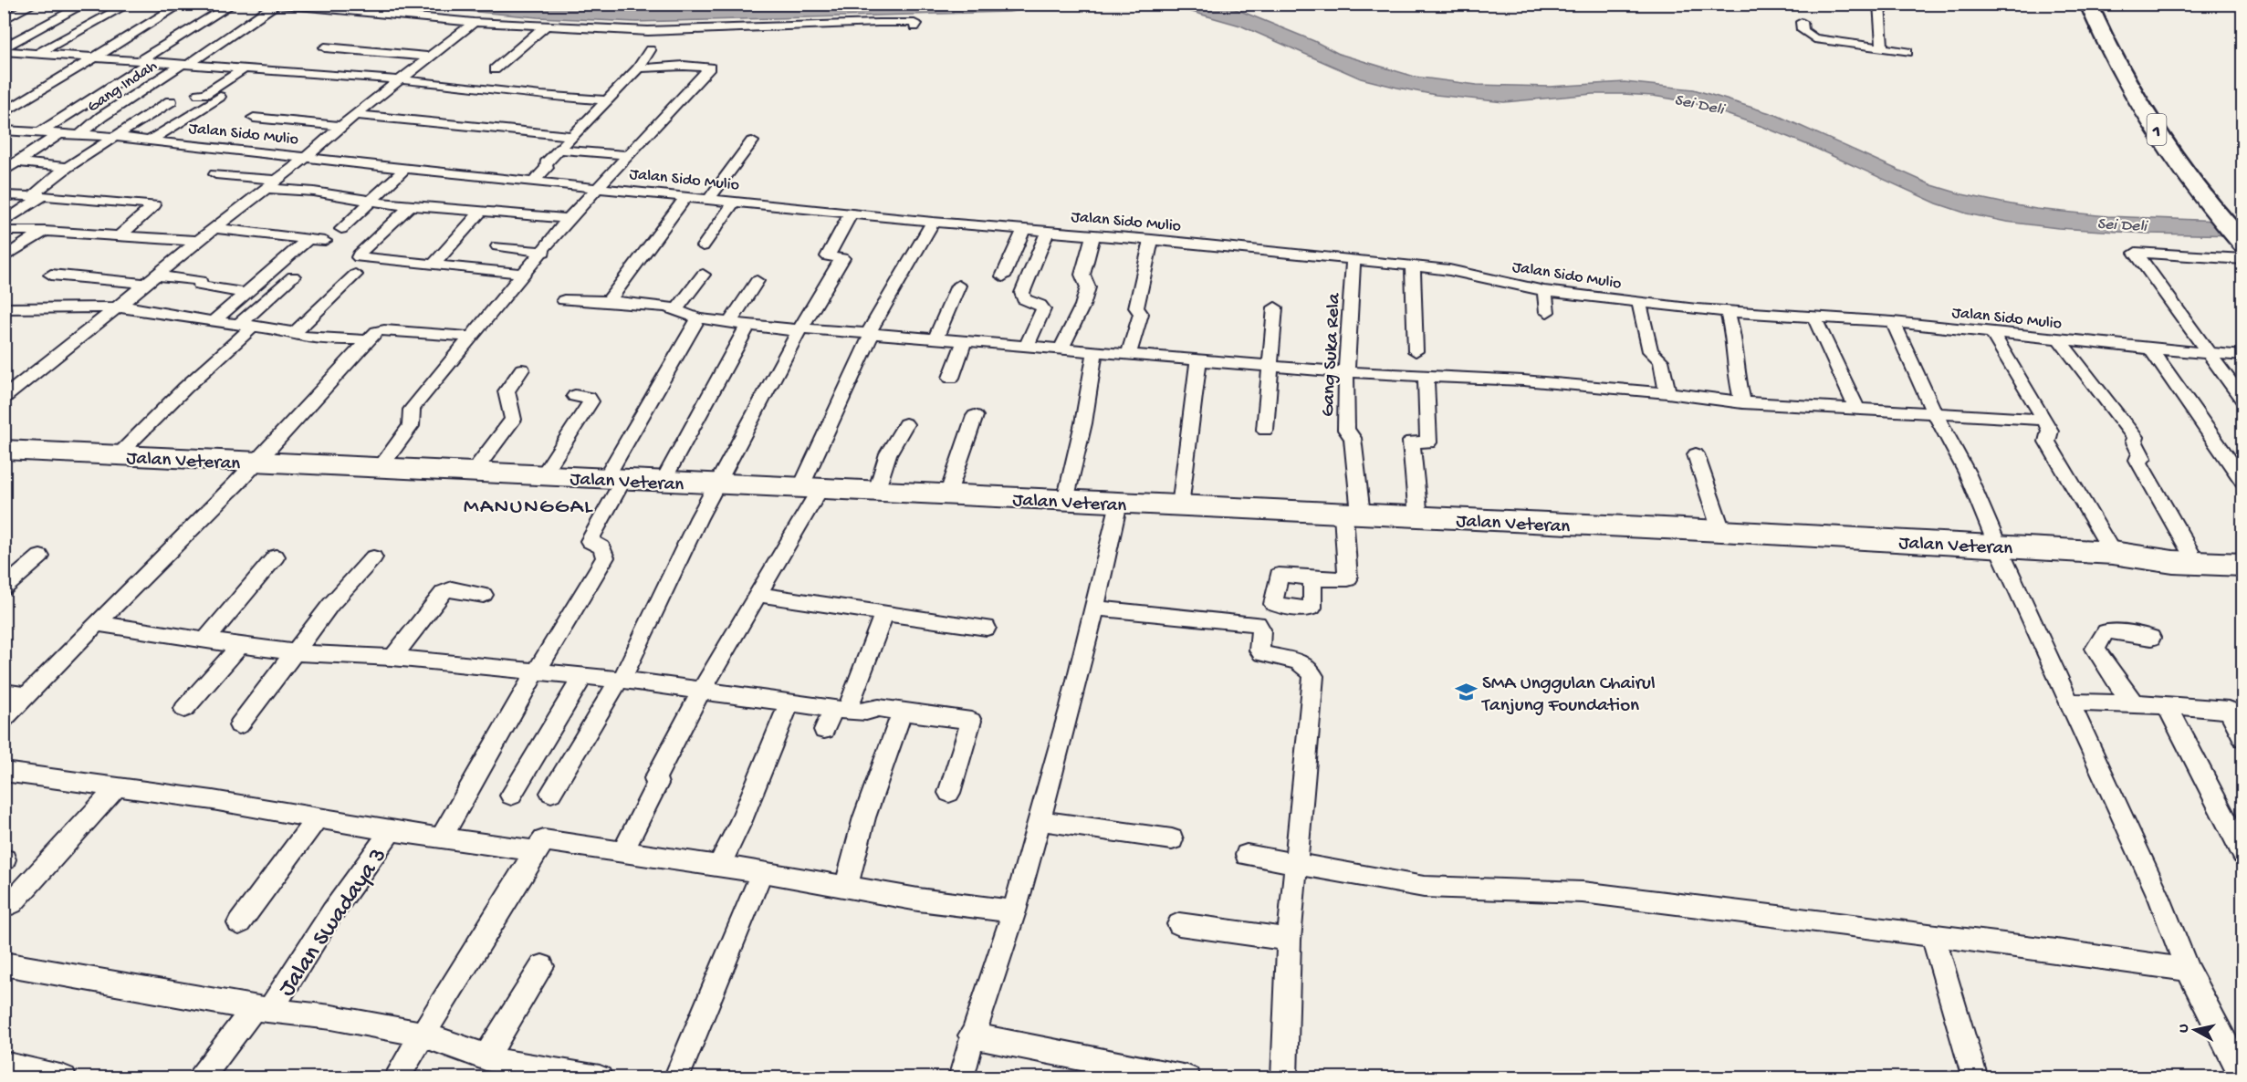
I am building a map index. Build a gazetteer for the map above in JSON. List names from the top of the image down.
{
  "streets": {
    "highway": ["1"],
    "main road": ["Jalan Veteran"],
    "street": [
      "Gang Indah",
      "Jalan Sido Mulio",
      "Gang Suka Rela",
      "Jalan Swadaya 3"
    ]
  },
  "crossings": [
    ["Gang Indah", "Jalan Sido Mulio"],
    ["Jalan Sido Mulio", "Gang Suka Rela"],
    ["Gang Suka Rela", "Jalan Veteran"]
  ],
  "districts": ["MANUNGGAL"],
  "water": ["Sei Deli"],
  "places": {
    "school or university": ["SMA Unggulan Chairul Tanjung Foundation"]
  },
  "north": "left"
}
